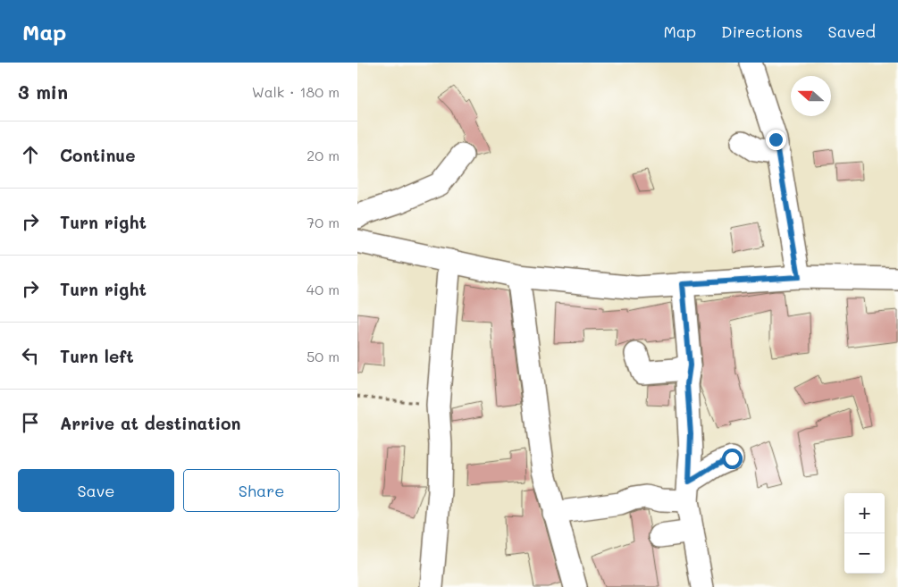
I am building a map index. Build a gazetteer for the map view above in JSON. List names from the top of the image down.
{
  "north": "left",
  "page": {
    "header": "Map",
    "nav": ["Map", "Directions", "Saved"],
    "heading": ["3 min", "Walk · 180 m"],
    "list": [
      ["Continue", "20 m"],
      ["Turn right", "70 m"],
      ["Turn right", "40 m"],
      ["Turn left", "50 m"],
      "Arrive at destination"
    ],
    "buttons": ["Save", "Share"],
    "map_buttons": ["+", "−"]
  }
}
